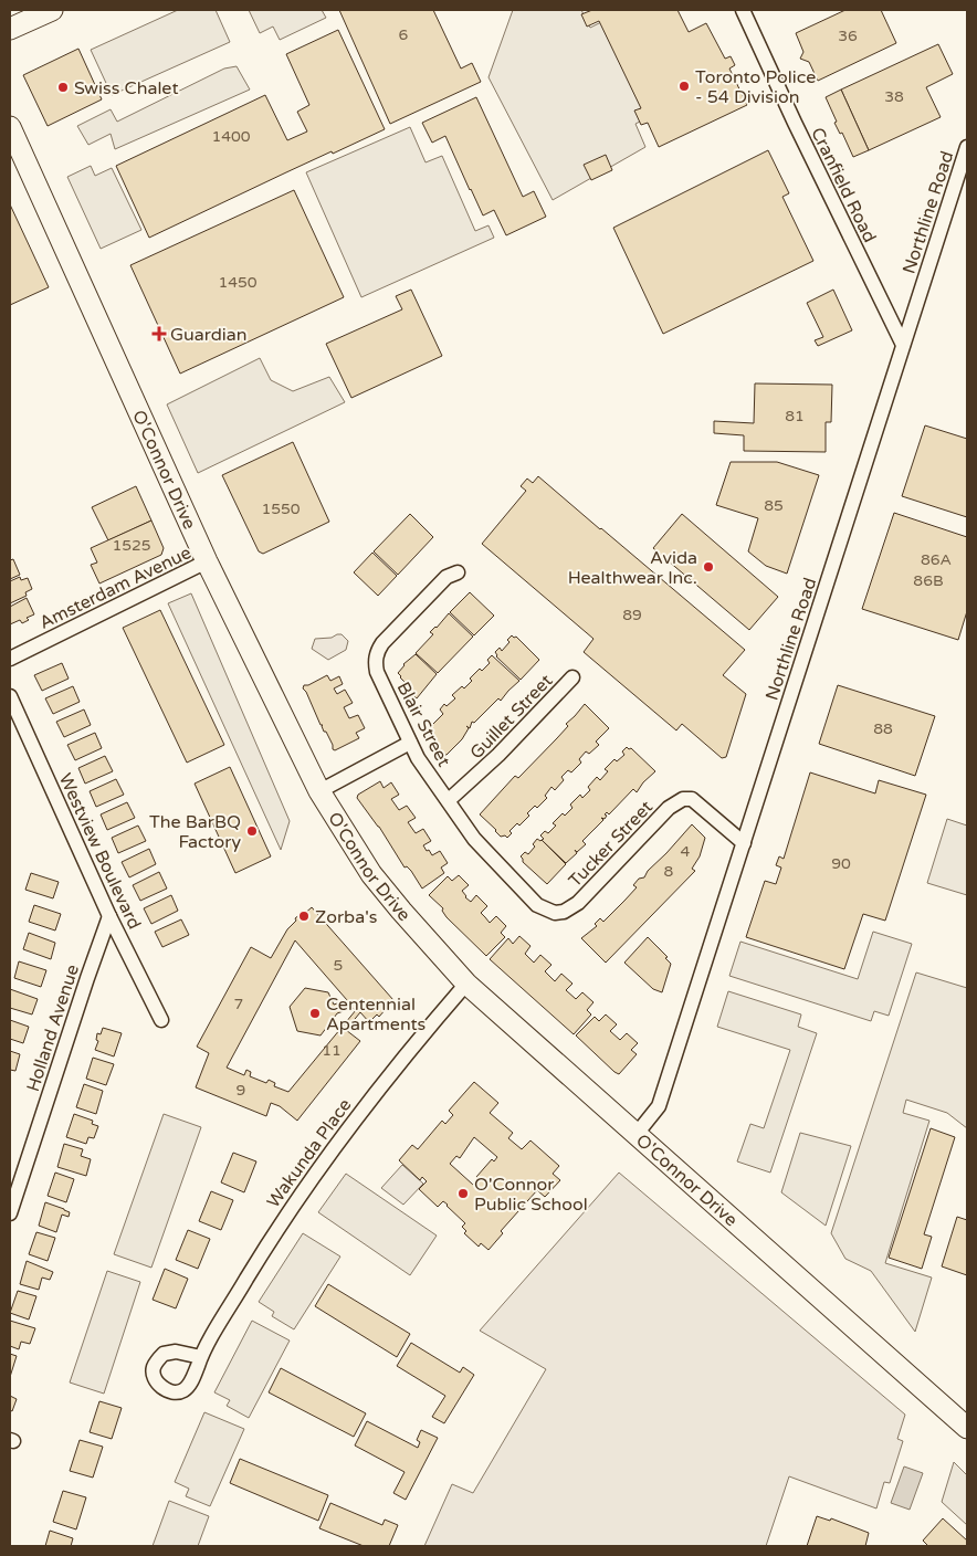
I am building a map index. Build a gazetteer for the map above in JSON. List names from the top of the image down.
{
  "streets": {
    "main road": ["O'Connor Drive"],
    "street": [
      "Cranfield Road",
      "Northline Road",
      "Amsterdam Avenue",
      "Guillet Street",
      "Blair Street",
      "Tucker Street",
      "Westview Boulevard",
      "Holland Avenue",
      "Wakunda Place"
    ]
  },
  "crossings": [
    ["Cranfield Road", "Northline Road"],
    ["Northline Road", "O'Connor Drive"],
    ["Northline Road", "Tucker Street"],
    ["O'Connor Drive", "Amsterdam Avenue"],
    ["O'Connor Drive", "Wakunda Place"],
    ["Guillet Street", "Blair Street"],
    ["Blair Street", "Tucker Street"],
    ["Westview Boulevard", "Holland Avenue"]
  ],
  "places": {
    "other": [
      "Toronto Police - 54 Division",
      "Swiss Chalet",
      "Avida Healthwear Inc.",
      "The BarBQ Factory",
      "Zorba's",
      "Centennial Apartments",
      "O'Connor Public School"
    ],
    "health": ["Guardian"]
  },
  "house_numbers": [
    "6",
    "36",
    "38",
    "1400",
    "1450",
    "81",
    "85",
    "1550",
    "1525",
    "86A",
    "86B",
    "89",
    "88",
    "4",
    "90",
    "8",
    "5",
    "7",
    "11",
    "9"
  ]
}
